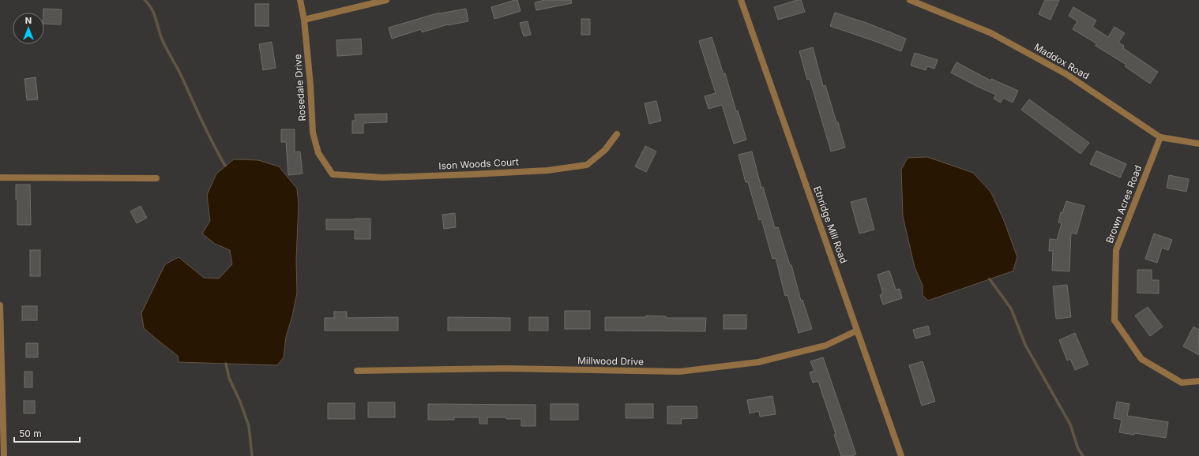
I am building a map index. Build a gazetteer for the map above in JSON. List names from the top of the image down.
{
  "streets": {
    "street": [
      "Maddox Road",
      "Rosedale Drive",
      "Ison Woods Court",
      "Brown Acres Road",
      "Ethridge Mill Road",
      "Millwood Drive"
    ]
  },
  "crossings": [
    ["Maddox Road", "Brown Acres Road"],
    ["Rosedale Drive", "Ison Woods Court"],
    ["Ethridge Mill Road", "Millwood Drive"]
  ],
  "scale_bar": "50 m",
  "north": "top"
}
